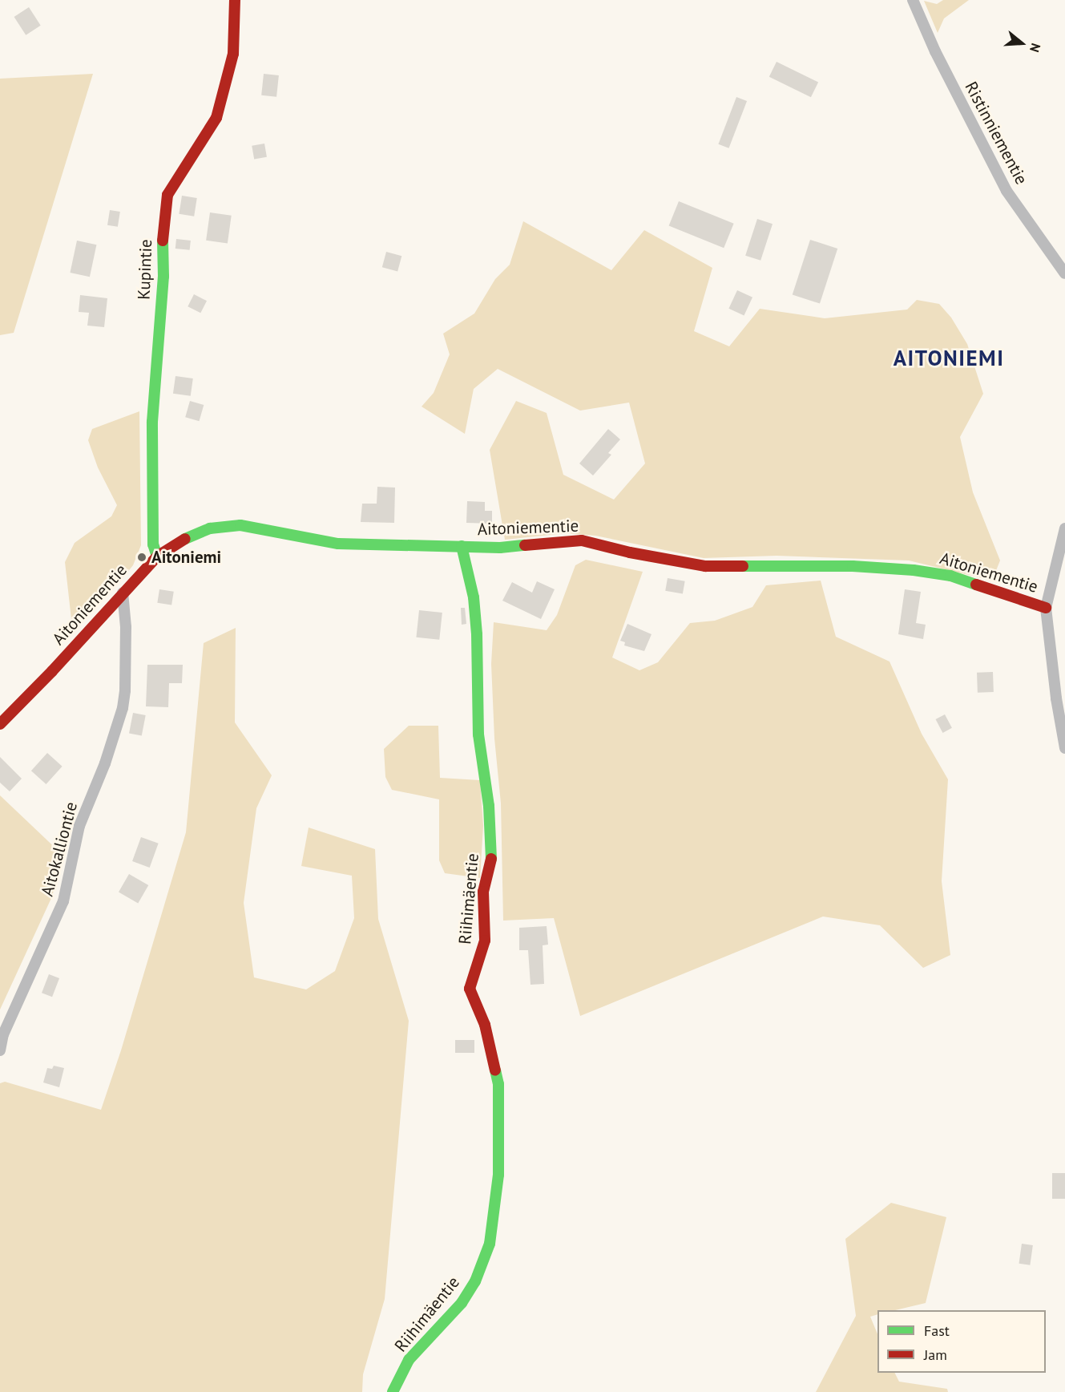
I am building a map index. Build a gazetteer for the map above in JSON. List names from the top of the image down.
{
  "streets": {
    "street": [
      "Ristinniementie",
      "Kupintie",
      "Aitoniementie",
      "Aitokalliontie",
      "Riihimäentie"
    ]
  },
  "crossings": [
    ["Kupintie", "Aitoniementie"],
    ["Aitoniementie", "Aitokalliontie"],
    ["Aitoniementie", "Riihimäentie"]
  ],
  "districts": ["AITONIEMI"],
  "places": ["Aitoniemi"],
  "legend": ["Fast", "Jam"],
  "north": "right"
}
